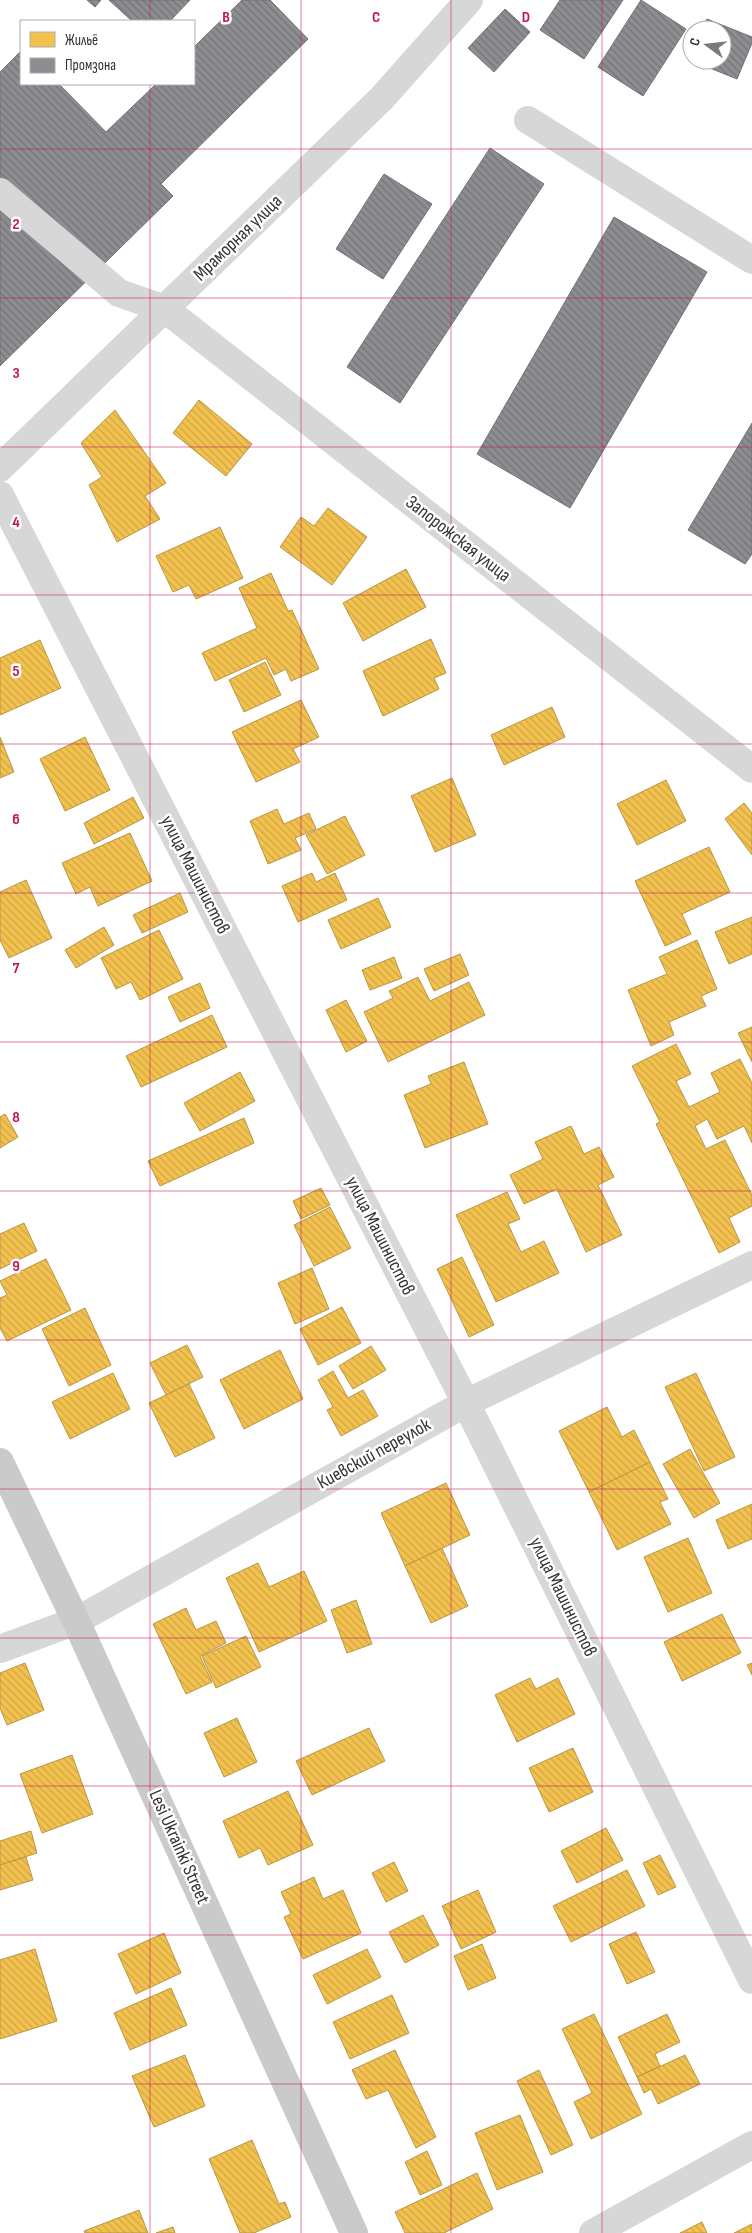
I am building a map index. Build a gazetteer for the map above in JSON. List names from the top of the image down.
{
  "streets": {
    "main road": ["Lesi Ukrainki Street"],
    "street": [
      "Мраморная улица",
      "Запорожская улица",
      "улица Машинистов",
      "Киевский переулок"
    ]
  },
  "crossings": [
    ["Мраморная улица", "Запорожская улица"],
    ["улица Машинистов", "Киевский переулок"],
    ["Киевский переулок", "Lesi Ukrainki Street"]
  ],
  "legend": ["Жильё", "Промзона"],
  "north": "left",
  "grid": {
    "columns": ["B", "C", "D"],
    "rows": [
      "2",
      "3",
      "4",
      "5",
      "6",
      "7",
      "8",
      "9"
    ]
  }
}
